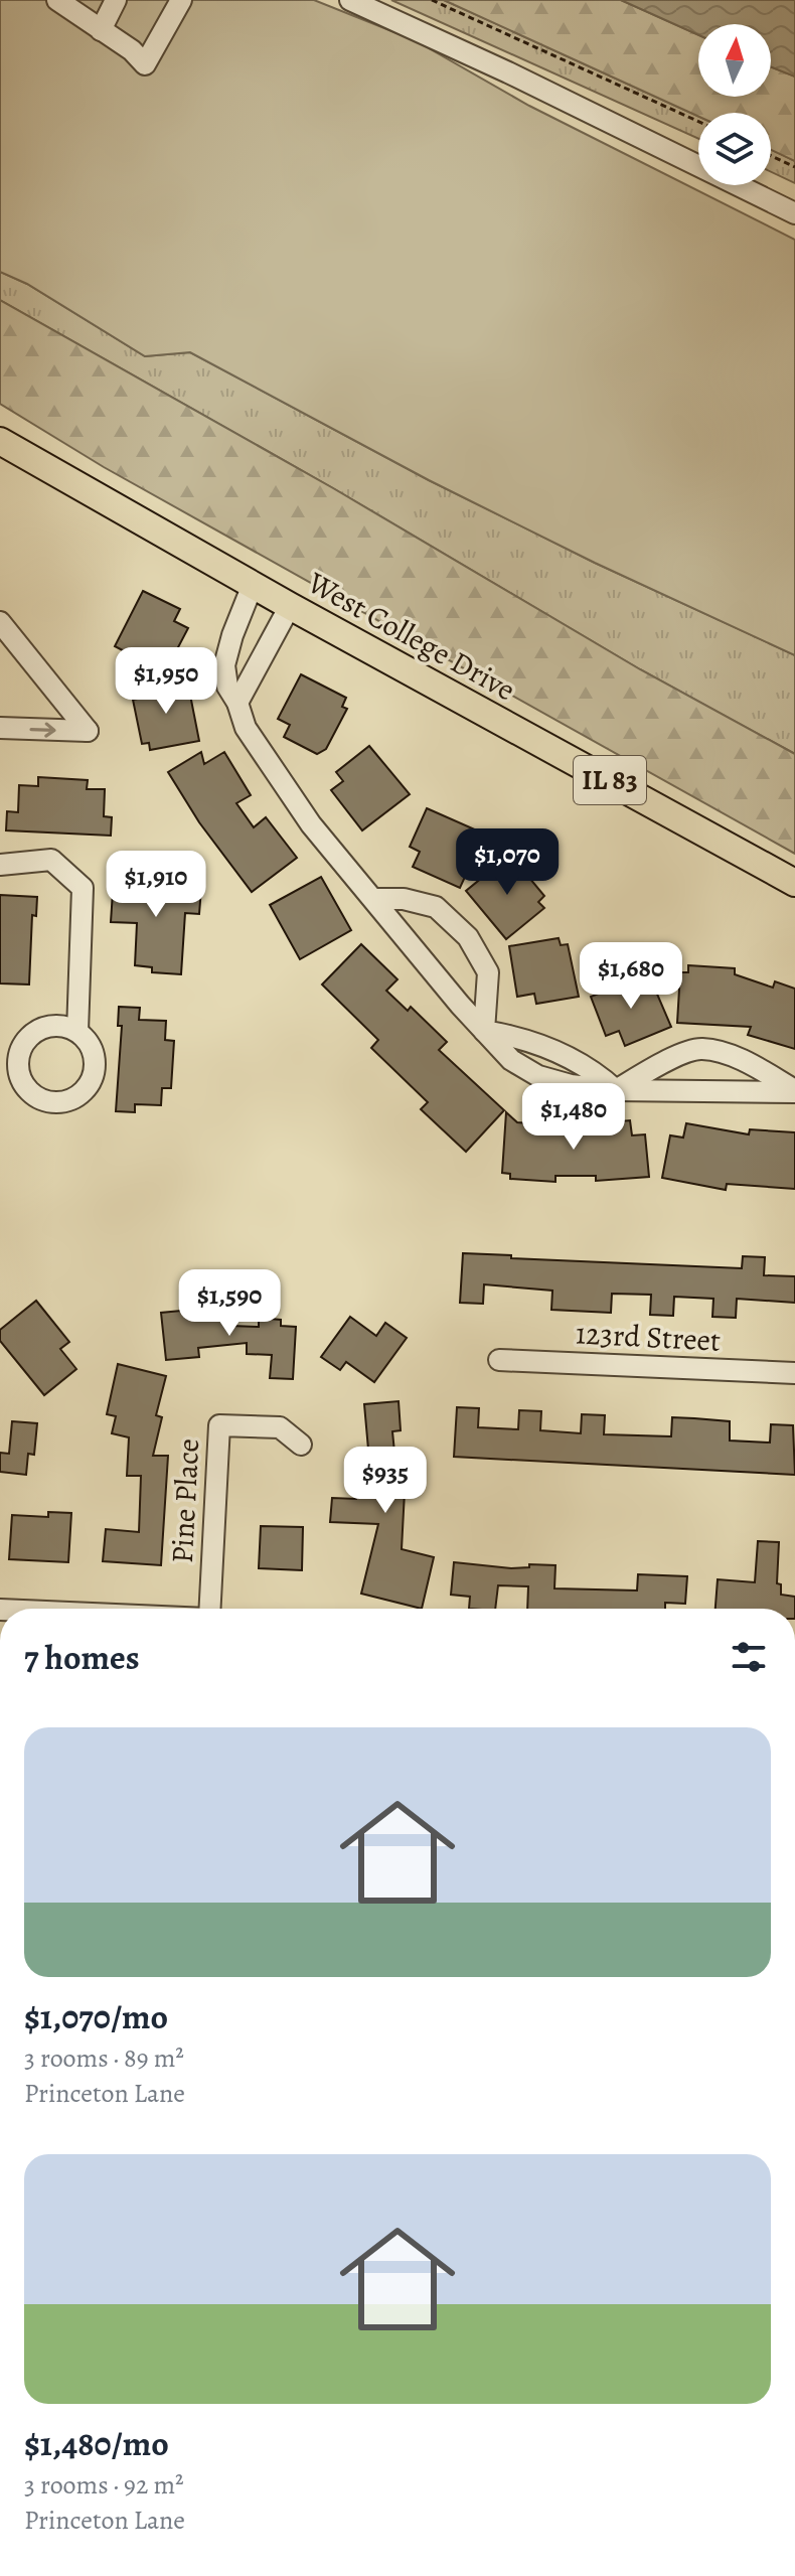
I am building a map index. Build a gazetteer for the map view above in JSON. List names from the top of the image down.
{
  "streets": {
    "main road": ["West College Drive", "IL 83"],
    "street": ["123rd Street", "Pine Place"]
  },
  "north": "top",
  "page": {
    "price": [
      "$1,950",
      "$1,070",
      "$1,910",
      "$1,680",
      "$1,480",
      "$1,590",
      "$935"
    ],
    "heading": "7 homes",
    "list": [
      {
        "name": "$1,070/mo",
        "note": "3 rooms · 89 m² · Princeton Lane"
      },
      {
        "name": "$1,480/mo",
        "note": "3 rooms · 92 m² · Princeton Lane"
      }
    ]
  }
}
